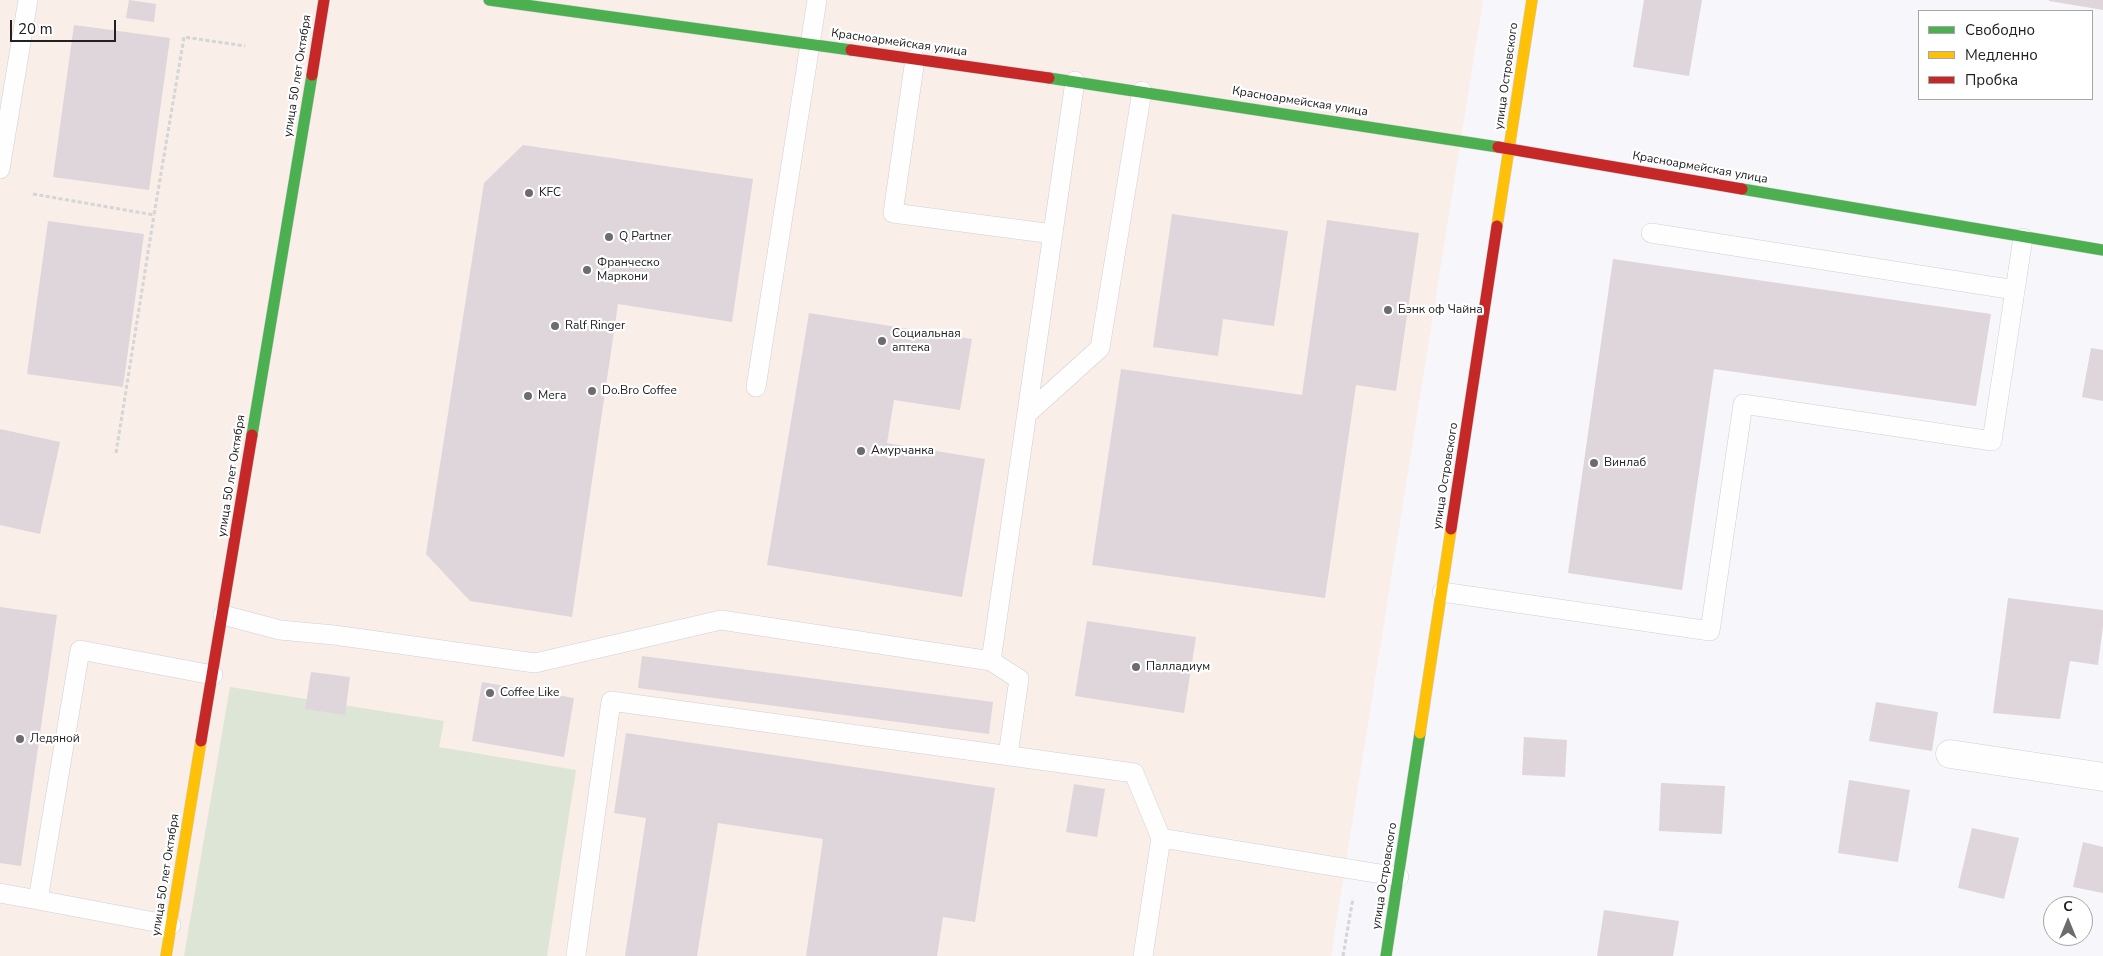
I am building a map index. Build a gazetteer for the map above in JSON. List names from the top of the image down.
{
  "streets": {
    "street": ["Красноармейская улица", "улица 50 лет Октября", "улица Островского"]
  },
  "crossings": [
    ["Красноармейская улица", "улица Островского"]
  ],
  "places": [
    "KFC",
    "Q Partner",
    "Франческо Маркони",
    "Бэнк оф Чайна",
    "Ralf Ringer",
    "Социальная аптека",
    "Do.Bro Coffee",
    "Мега",
    "Амурчанка",
    "Винлаб",
    "Палладиум",
    "Coffee Like",
    "Ледяной"
  ],
  "legend": ["Свободно", "Медленно", "Пробка"],
  "scale_bar": "20 m",
  "north": "top"
}
